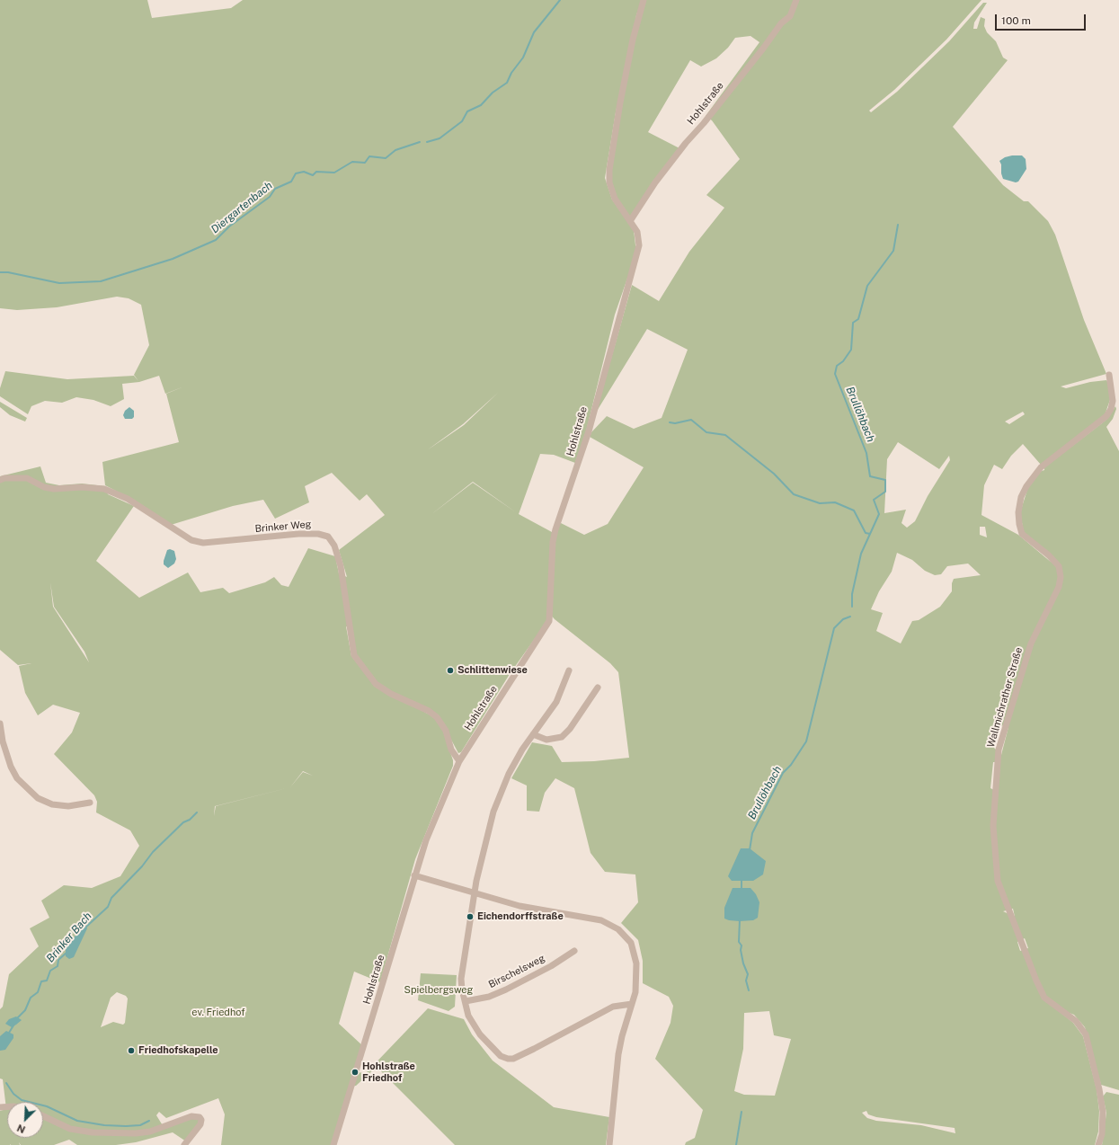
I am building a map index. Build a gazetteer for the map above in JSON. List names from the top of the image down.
{
  "streets": {
    "street": [
      "Hohlstraße",
      "Brinker Weg",
      "Wallmichrather Straße",
      "Birschelsweg"
    ]
  },
  "crossings": [
    ["Hohlstraße", "Brinker Weg"]
  ],
  "water": ["Diergartenbach", "Brullöhbach", "Brinker Bach"],
  "parks": ["Spielbergsweg", "ev. Friedhof"],
  "places": [
    "Schlittenwiese",
    "Eichendorffstraße",
    "Friedhofskapelle",
    "Hohlstraße Friedhof"
  ],
  "scale_bar": "100 m",
  "north": "bottom left"
}
